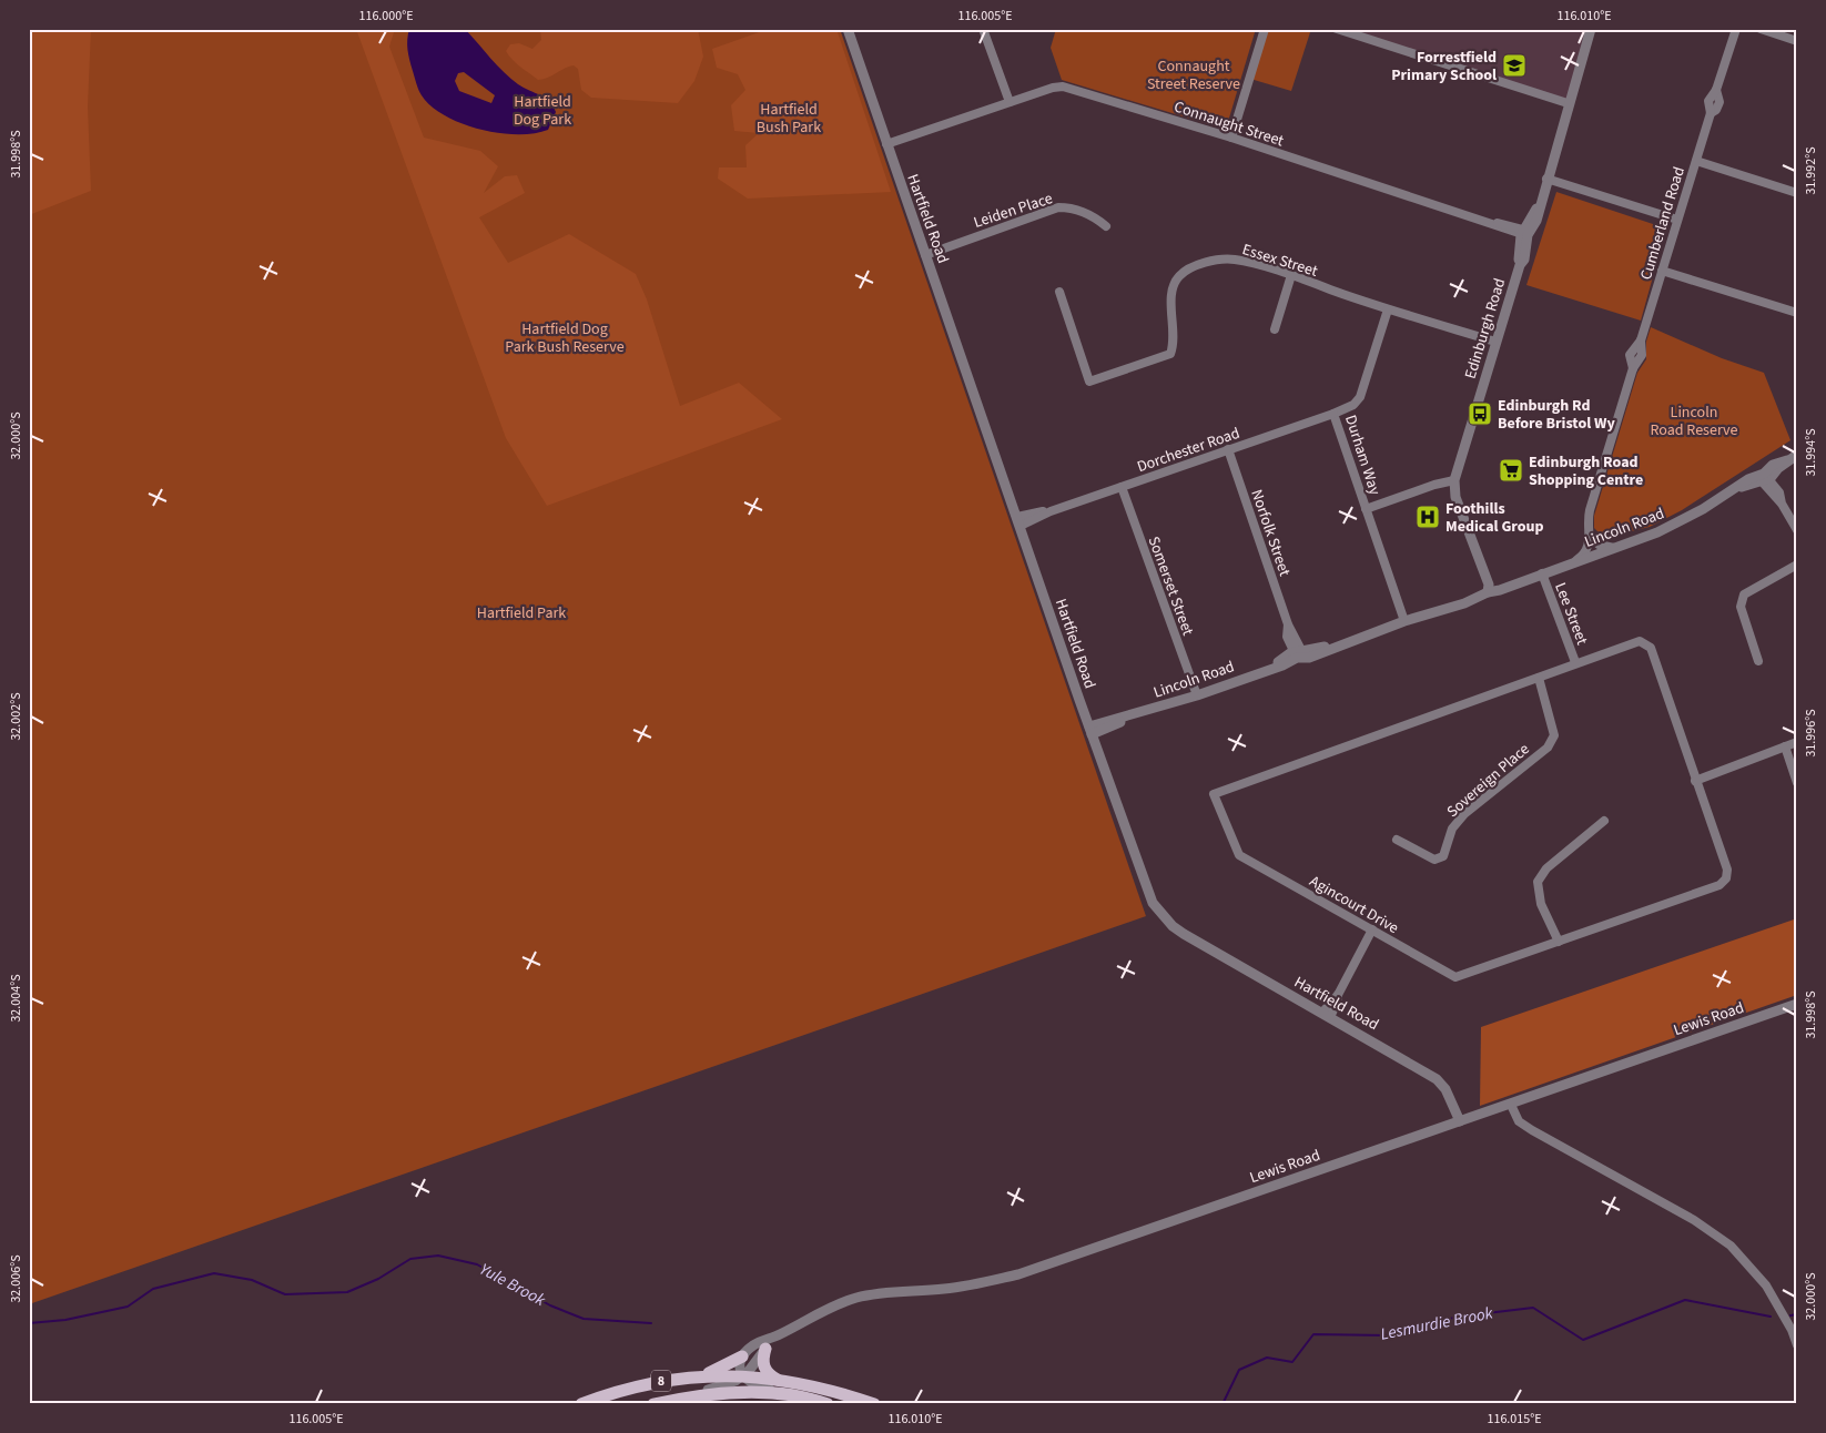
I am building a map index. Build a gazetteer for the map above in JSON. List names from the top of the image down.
{
  "streets": {
    "main road": ["8"],
    "street": [
      "Connaught Street",
      "Leiden Place",
      "Hartfield Road",
      "Cumberland Road",
      "Essex Street",
      "Edinburgh Road",
      "Dorchester Road",
      "Durham Way",
      "Lincoln Road",
      "Norfolk Street",
      "Somerset Street",
      "Lee Street",
      "Sovereign Place",
      "Agincourt Drive",
      "Lewis Road"
    ]
  },
  "crossings": [
    ["Connaught Street", "Hartfield Road"],
    ["Connaught Street", "Edinburgh Road"],
    ["Leiden Place", "Hartfield Road"],
    ["Hartfield Road", "Dorchester Road"],
    ["Hartfield Road", "Lincoln Road"],
    ["Hartfield Road", "Lewis Road"],
    ["Cumberland Road", "Lincoln Road"],
    ["Essex Street", "Edinburgh Road"],
    ["Essex Street", "Durham Way"],
    ["Edinburgh Road", "Lincoln Road"],
    ["Dorchester Road", "Durham Way"],
    ["Dorchester Road", "Norfolk Street"],
    ["Dorchester Road", "Somerset Street"],
    ["Durham Way", "Lincoln Road"],
    ["Lincoln Road", "Norfolk Street"],
    ["Lincoln Road", "Somerset Street"],
    ["Lincoln Road", "Lee Street"],
    ["Lee Street", "Agincourt Drive"],
    ["Sovereign Place", "Agincourt Drive"],
    ["Lewis Road", "8"]
  ],
  "water": ["Yule Brook", "Lesmurdie Brook"],
  "parks": [
    "Connaught Street Reserve",
    "Hartfield Dog Park",
    "Hartfield Bush Park",
    "Hartfield Dog Park Bush Reserve",
    "Lincoln Road Reserve",
    "Hartfield Park"
  ],
  "places": {
    "school or university": ["Forrestfield Primary School"],
    "bus stop": ["Edinburgh Rd Before Bristol Wy"],
    "supermarket": ["Edinburgh Road Shopping Centre"],
    "hospital": ["Foothills Medical Group"]
  },
  "coordinates": [
    "116.000°E",
    "116.005°E",
    "116.010°E",
    "31.998°S",
    "31.992°S",
    "32.000°S",
    "31.994°S",
    "32.002°S",
    "31.996°S",
    "32.004°S",
    "32.006°S",
    "116.015°E"
  ]
}
